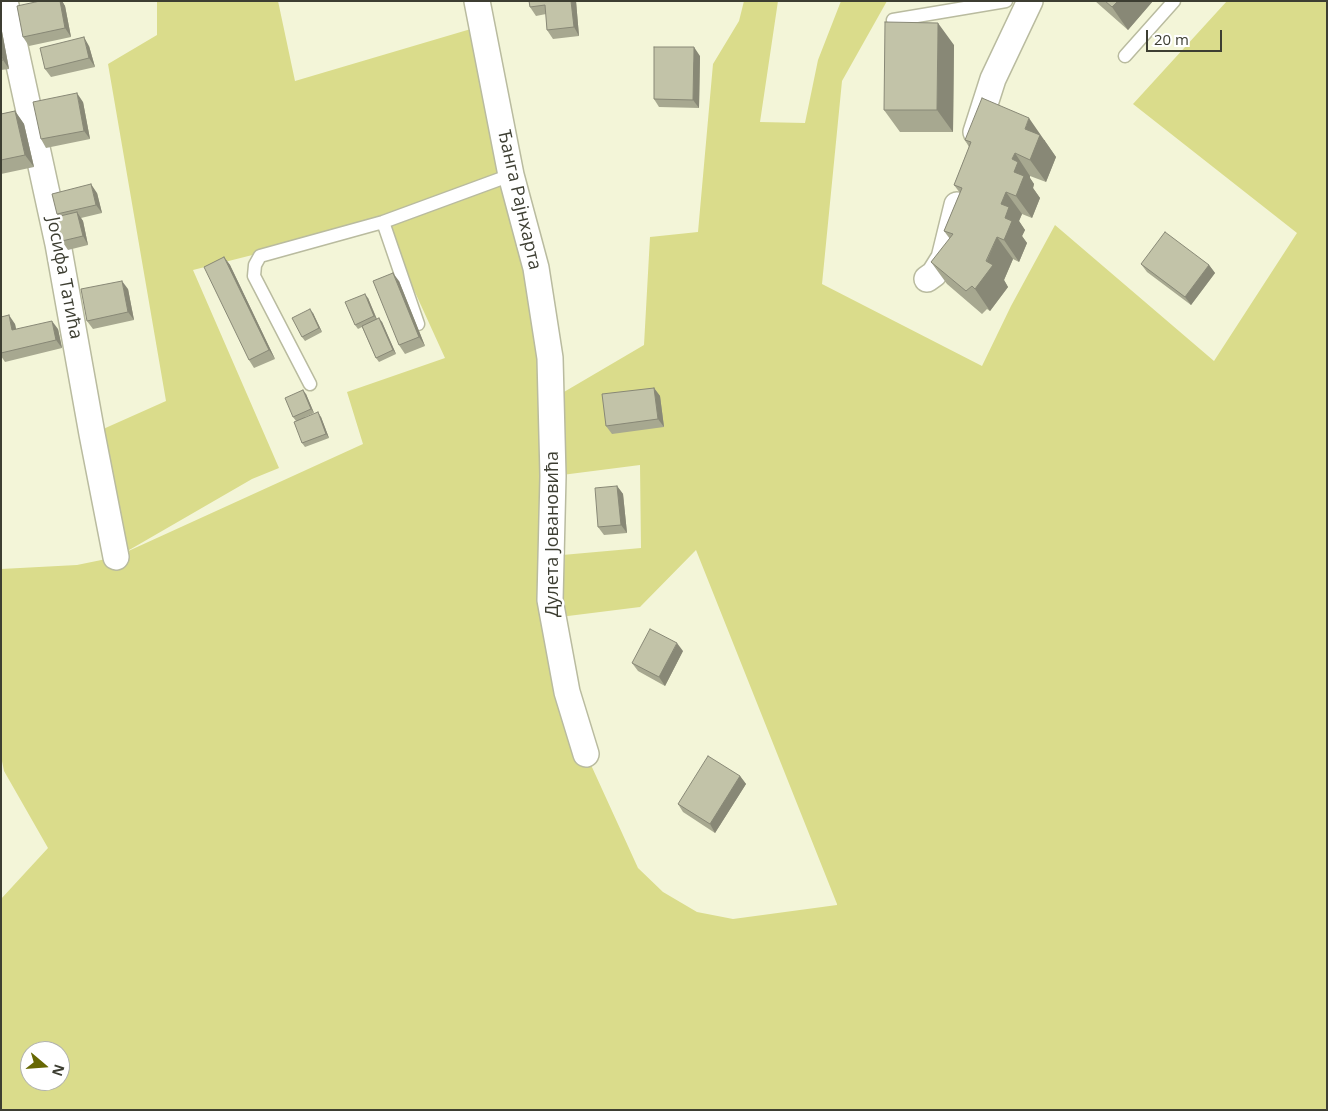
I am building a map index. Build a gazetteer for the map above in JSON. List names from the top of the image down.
{
  "streets": {
    "street": ["Ђанга Рајнхарта", "Јосифа Татића", "Дулета Јовановића"]
  },
  "crossings": [
    ["Ђанга Рајнхарта", "Дулета Јовановића"]
  ],
  "scale_bar": "20 m",
  "north": "right"
}
